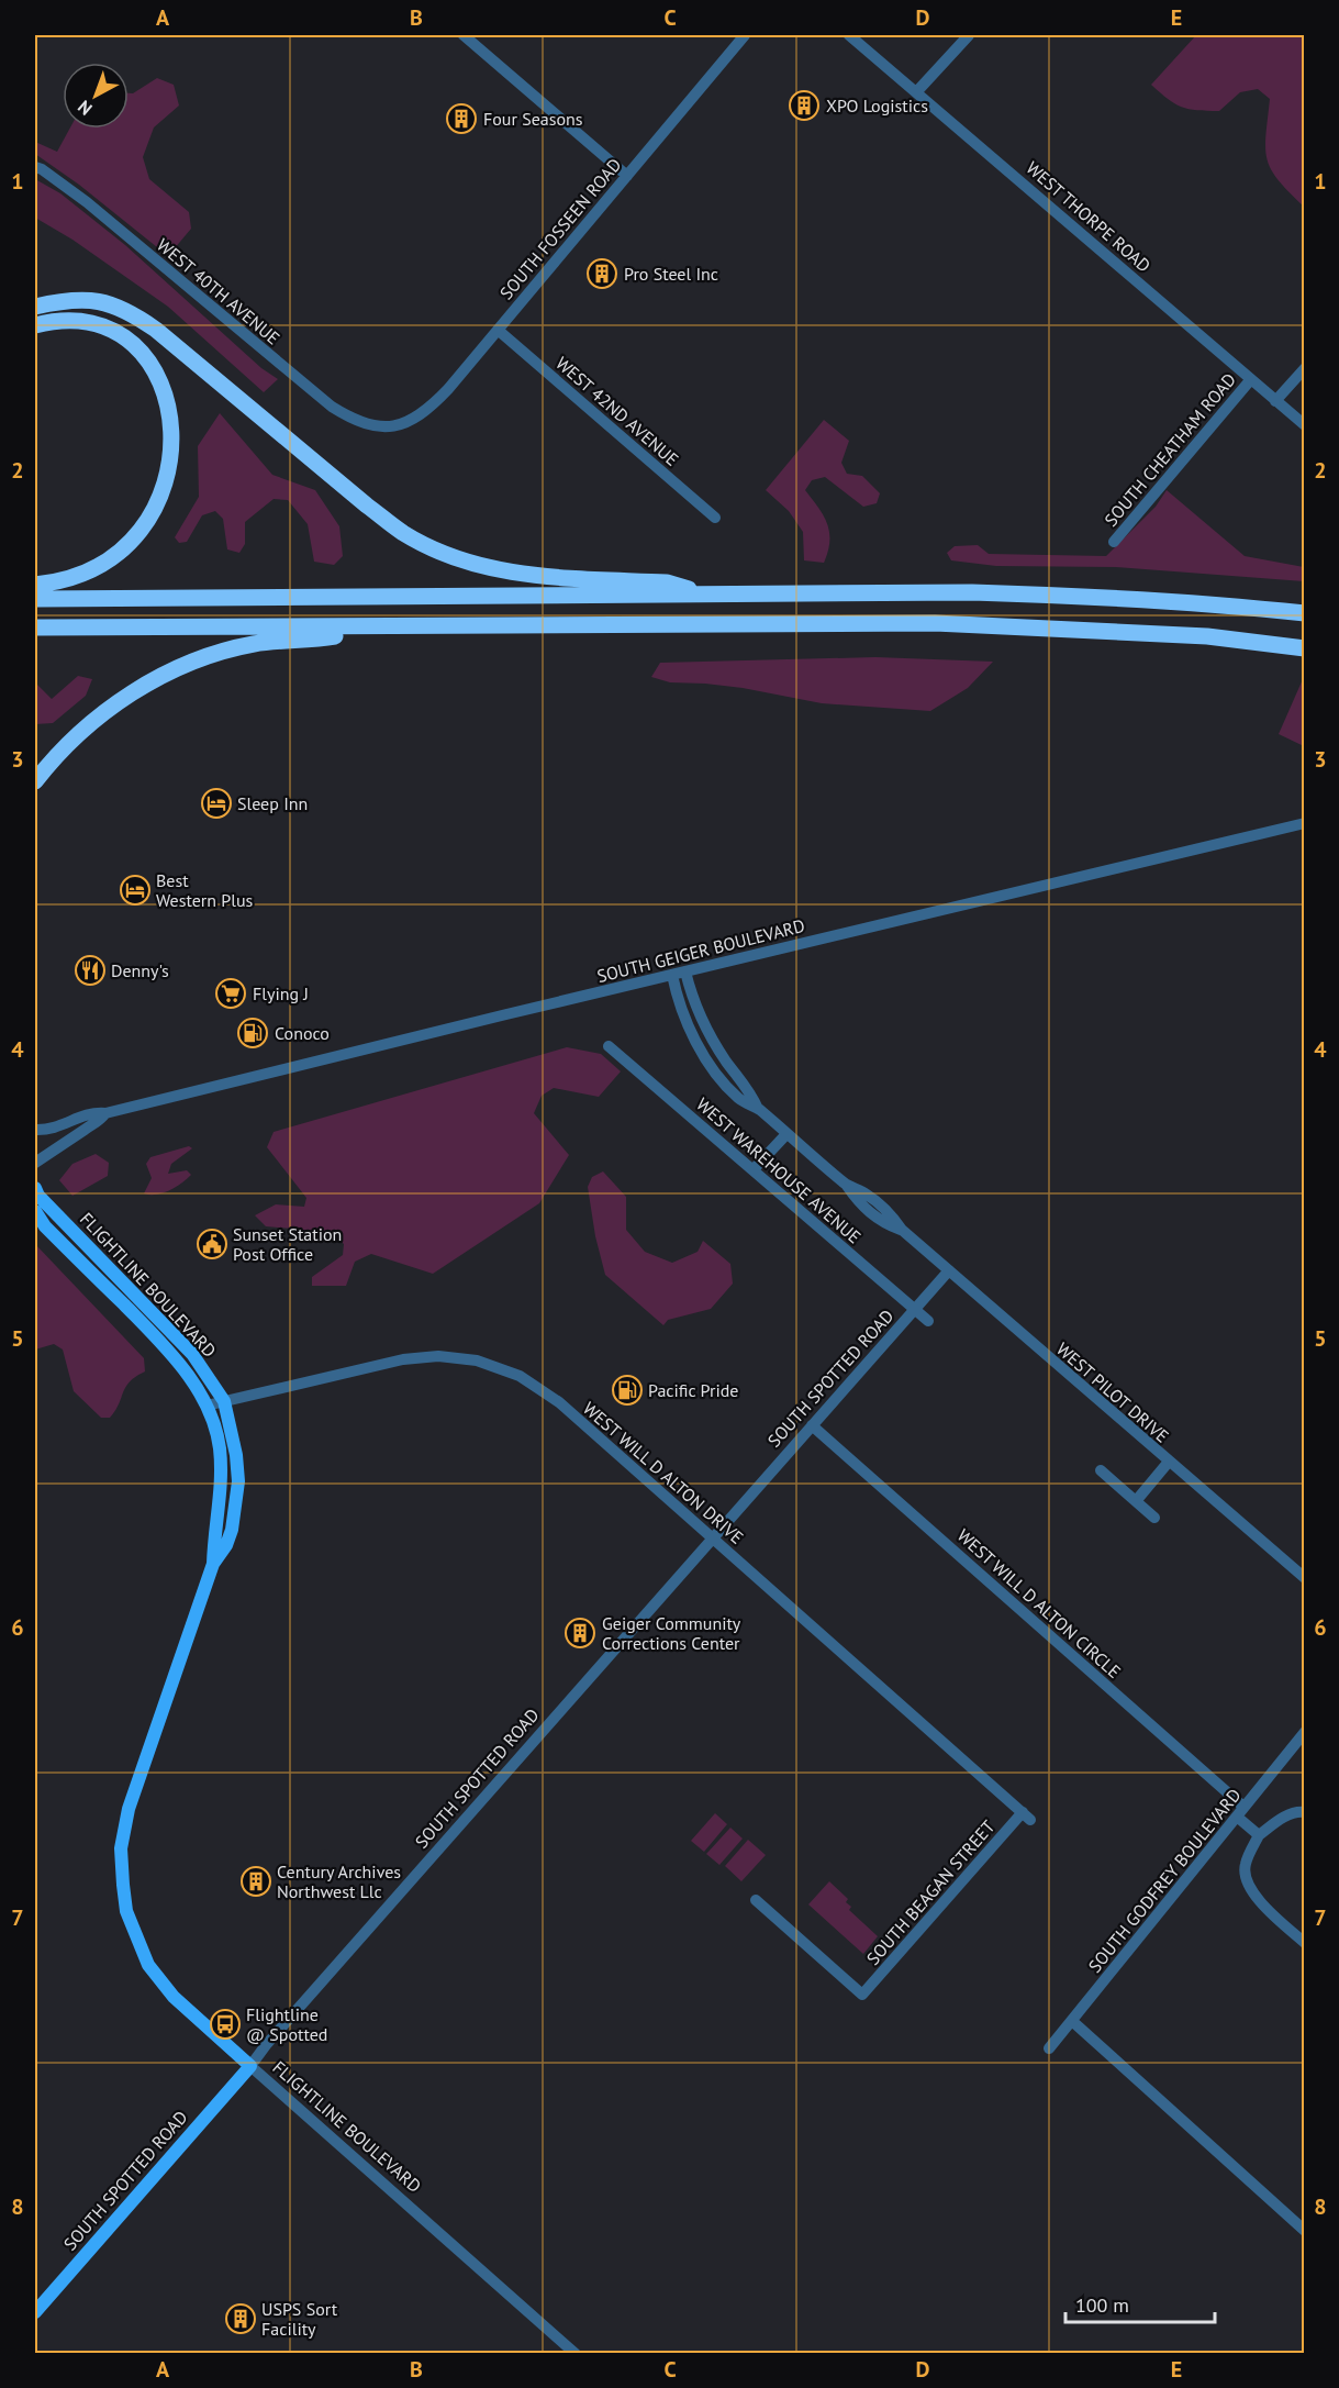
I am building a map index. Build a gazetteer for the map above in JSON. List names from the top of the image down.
{
  "streets": {
    "main road": ["FLIGHTLINE BOULEVARD", "SOUTH SPOTTED ROAD"],
    "street": [
      "WEST THORPE ROAD",
      "SOUTH FOSSEEN ROAD",
      "WEST 40TH AVENUE",
      "WEST 42ND AVENUE",
      "SOUTH CHEATHAM ROAD",
      "SOUTH GEIGER BOULEVARD",
      "WEST WAREHOUSE AVENUE",
      "WEST PILOT DRIVE",
      "WEST WILL D ALTON DRIVE",
      "WEST WILL D ALTON CIRCLE",
      "SOUTH GODFREY BOULEVARD",
      "SOUTH BEAGAN STREET"
    ]
  },
  "crossings": [
    ["WEST THORPE ROAD", "SOUTH CHEATHAM ROAD"],
    ["SOUTH FOSSEEN ROAD", "WEST 40TH AVENUE"],
    ["SOUTH FOSSEEN ROAD", "WEST 42ND AVENUE"],
    ["SOUTH GEIGER BOULEVARD", "WEST PILOT DRIVE"],
    ["WEST WAREHOUSE AVENUE", "SOUTH SPOTTED ROAD"],
    ["FLIGHTLINE BOULEVARD", "SOUTH SPOTTED ROAD"],
    ["FLIGHTLINE BOULEVARD", "WEST WILL D ALTON DRIVE"],
    ["SOUTH SPOTTED ROAD", "WEST PILOT DRIVE"],
    ["SOUTH SPOTTED ROAD", "WEST WILL D ALTON DRIVE"],
    ["SOUTH SPOTTED ROAD", "WEST WILL D ALTON CIRCLE"],
    ["WEST WILL D ALTON DRIVE", "SOUTH BEAGAN STREET"],
    ["WEST WILL D ALTON CIRCLE", "SOUTH GODFREY BOULEVARD"]
  ],
  "places": {
    "building": [
      "XPO Logistics",
      "Four Seasons",
      "Pro Steel Inc",
      "Geiger Community Corrections Center",
      "Century Archives Northwest Llc",
      "USPS Sort Facility"
    ],
    "hotel": ["Sleep Inn", "Best Western Plus"],
    "restaurant": ["Denny's"],
    "supermarket": ["Flying J"],
    "fuel station": ["Conoco", "Pacific Pride"],
    "public building": ["Sunset Station Post Office"],
    "bus stop": ["Flightline @ Spotted"]
  },
  "scale_bar": "100 m",
  "north": "bottom left",
  "grid": {
    "columns": [
      "A",
      "B",
      "C",
      "D",
      "E"
    ],
    "rows": [
      "1",
      "2",
      "3",
      "4",
      "5",
      "6",
      "7",
      "8"
    ]
  }
}
